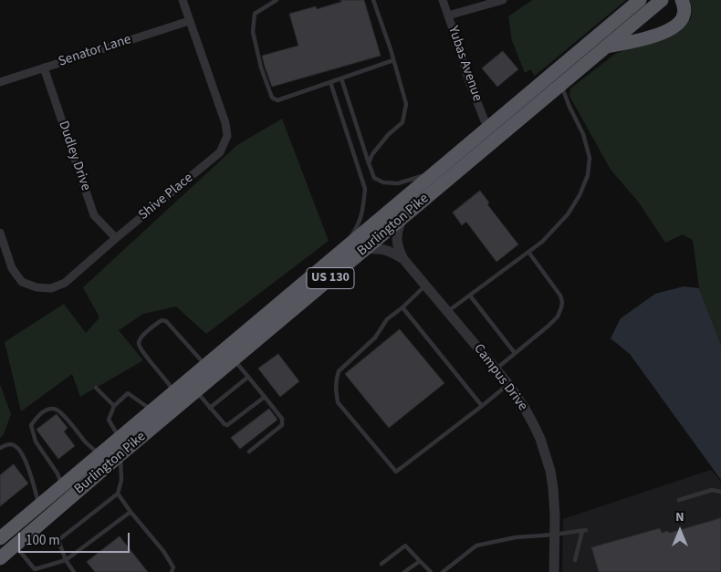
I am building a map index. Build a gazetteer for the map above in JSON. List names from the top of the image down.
{
  "streets": {
    "highway": ["Burlington Pike", "US 130"],
    "street": [
      "Senator Lane",
      "Yubas Avenue",
      "Dudley Drive",
      "Shive Place",
      "Campus Drive"
    ]
  },
  "crossings": [
    ["Senator Lane", "Dudley Drive"],
    ["Senator Lane", "Shive Place"],
    ["Yubas Avenue", "Burlington Pike"],
    ["Dudley Drive", "Shive Place"],
    ["Burlington Pike", "Campus Drive"]
  ],
  "scale_bar": "100 m",
  "north": "top"
}
